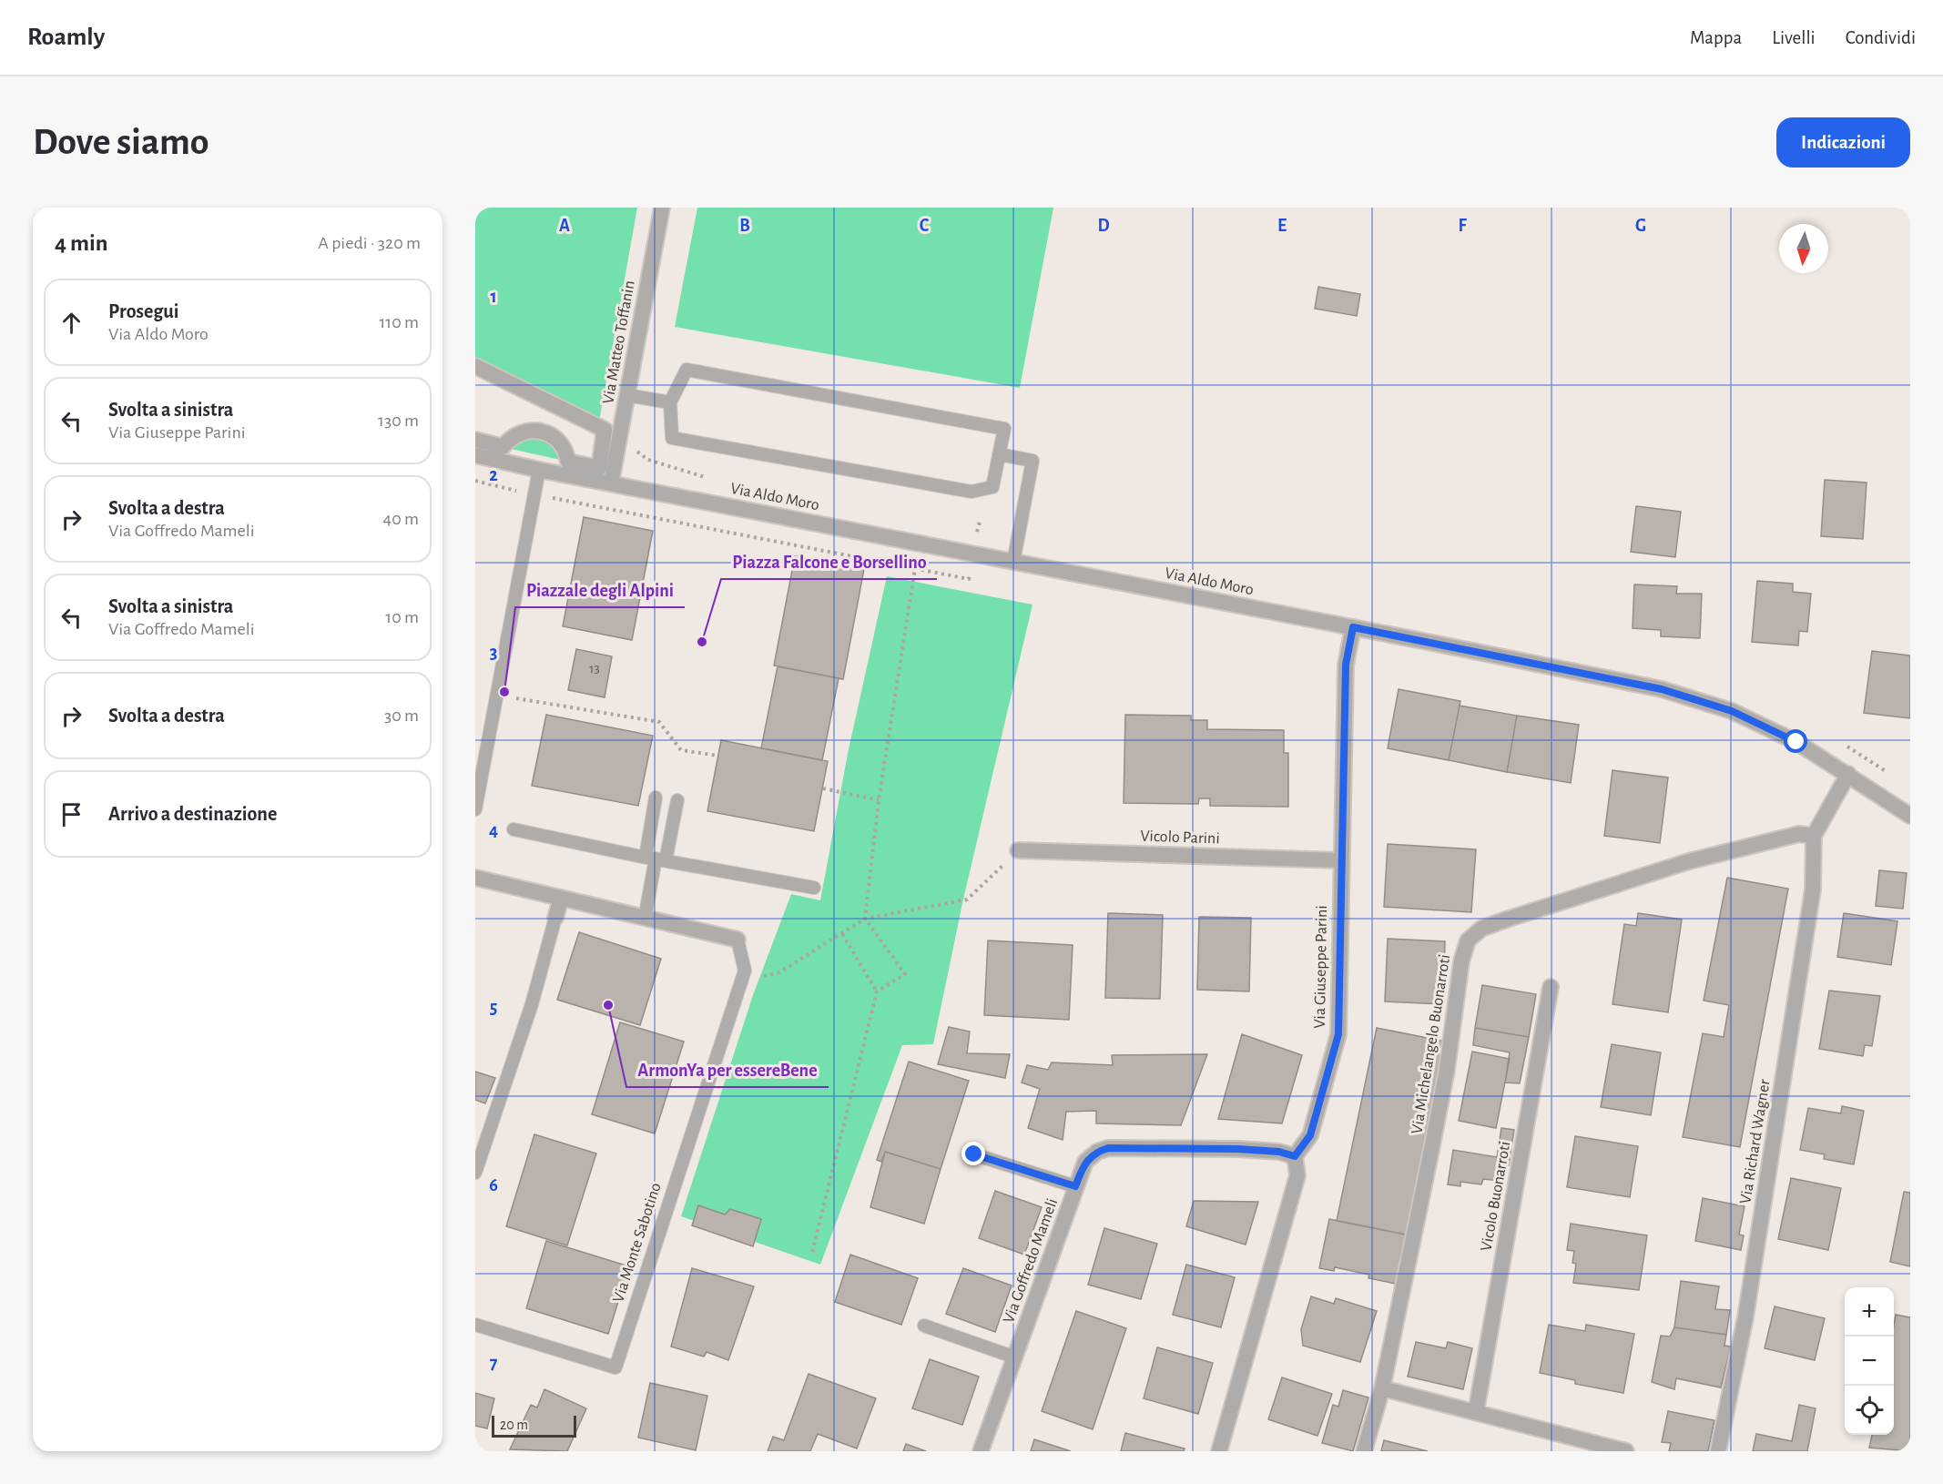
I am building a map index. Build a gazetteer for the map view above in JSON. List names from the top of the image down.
{
  "streets": {
    "street": [
      "Via Matteo Toffanin",
      "Via Aldo Moro",
      "Vicolo Parini",
      "Via Giuseppe Parini",
      "Via Michelangelo Buonarroti",
      "Via Richard Wagner",
      "Vicolo Buonarroti",
      "Via Goffredo Mameli"
    ],
    "lane": ["Via Monte Sabotino"]
  },
  "crossings": [
    ["Via Matteo Toffanin", "Via Aldo Moro"],
    ["Via Aldo Moro", "Via Giuseppe Parini"],
    ["Vicolo Parini", "Via Giuseppe Parini"],
    ["Via Giuseppe Parini", "Via Goffredo Mameli"],
    ["Via Michelangelo Buonarroti", "Via Richard Wagner"]
  ],
  "places": ["Piazza Falcone e Borsellino", "Piazzale degli Alpini", "ArmonYa per essereBene"],
  "house_numbers": ["13"],
  "scale_bar": "20 m",
  "north": "bottom",
  "page": {
    "header": "Roamly",
    "nav": ["Mappa", "Livelli", "Condividi"],
    "buttons": "Indicazioni",
    "title": "Dove siamo",
    "heading": ["4 min", "A piedi · 320 m"],
    "list": [
      ["Prosegui", "Via Aldo Moro", "110 m"],
      ["Svolta a sinistra", "Via Giuseppe Parini", "130 m"],
      ["Svolta a destra", "Via Goffredo Mameli", "40 m"],
      ["Svolta a sinistra", "Via Goffredo Mameli", "10 m"],
      ["Svolta a destra", "30 m"],
      "Arrivo a destinazione"
    ],
    "map_buttons": ["+", "−"],
    "scale": "20 m"
  },
  "grid": {
    "columns": [
      "A",
      "B",
      "C",
      "D",
      "E",
      "F",
      "G"
    ],
    "rows": [
      "1",
      "2",
      "3",
      "4",
      "5",
      "6",
      "7"
    ]
  }
}
